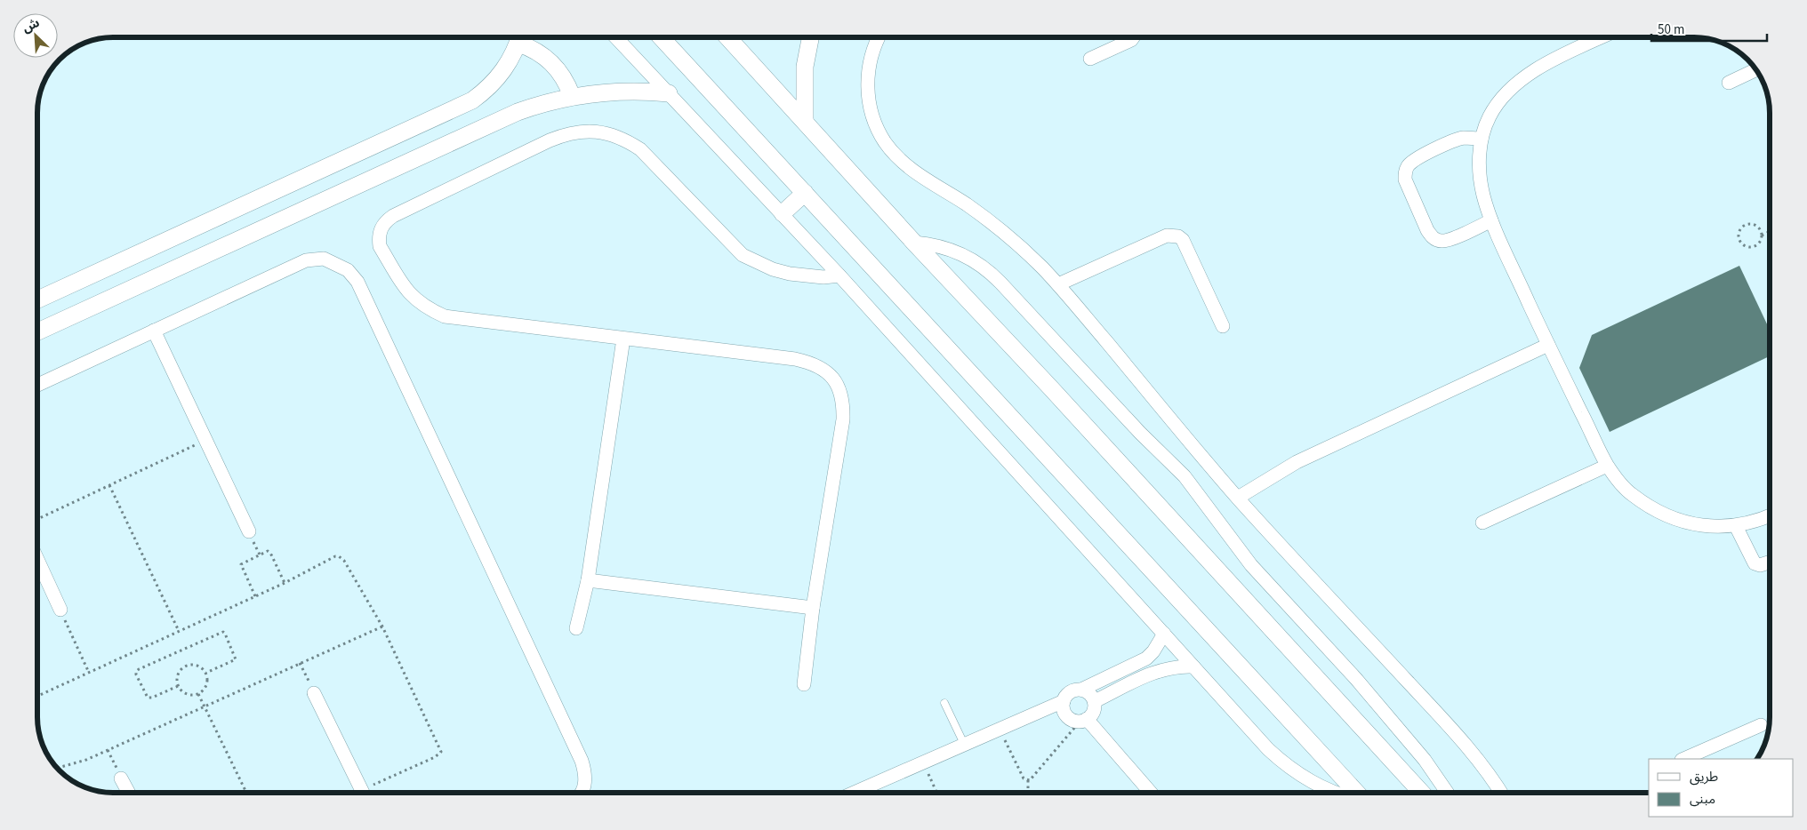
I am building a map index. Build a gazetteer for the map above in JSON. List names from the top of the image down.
{
  "legend": ["طريق", "مبنى"],
  "scale_bar": "50 m",
  "north": "top left"
}
